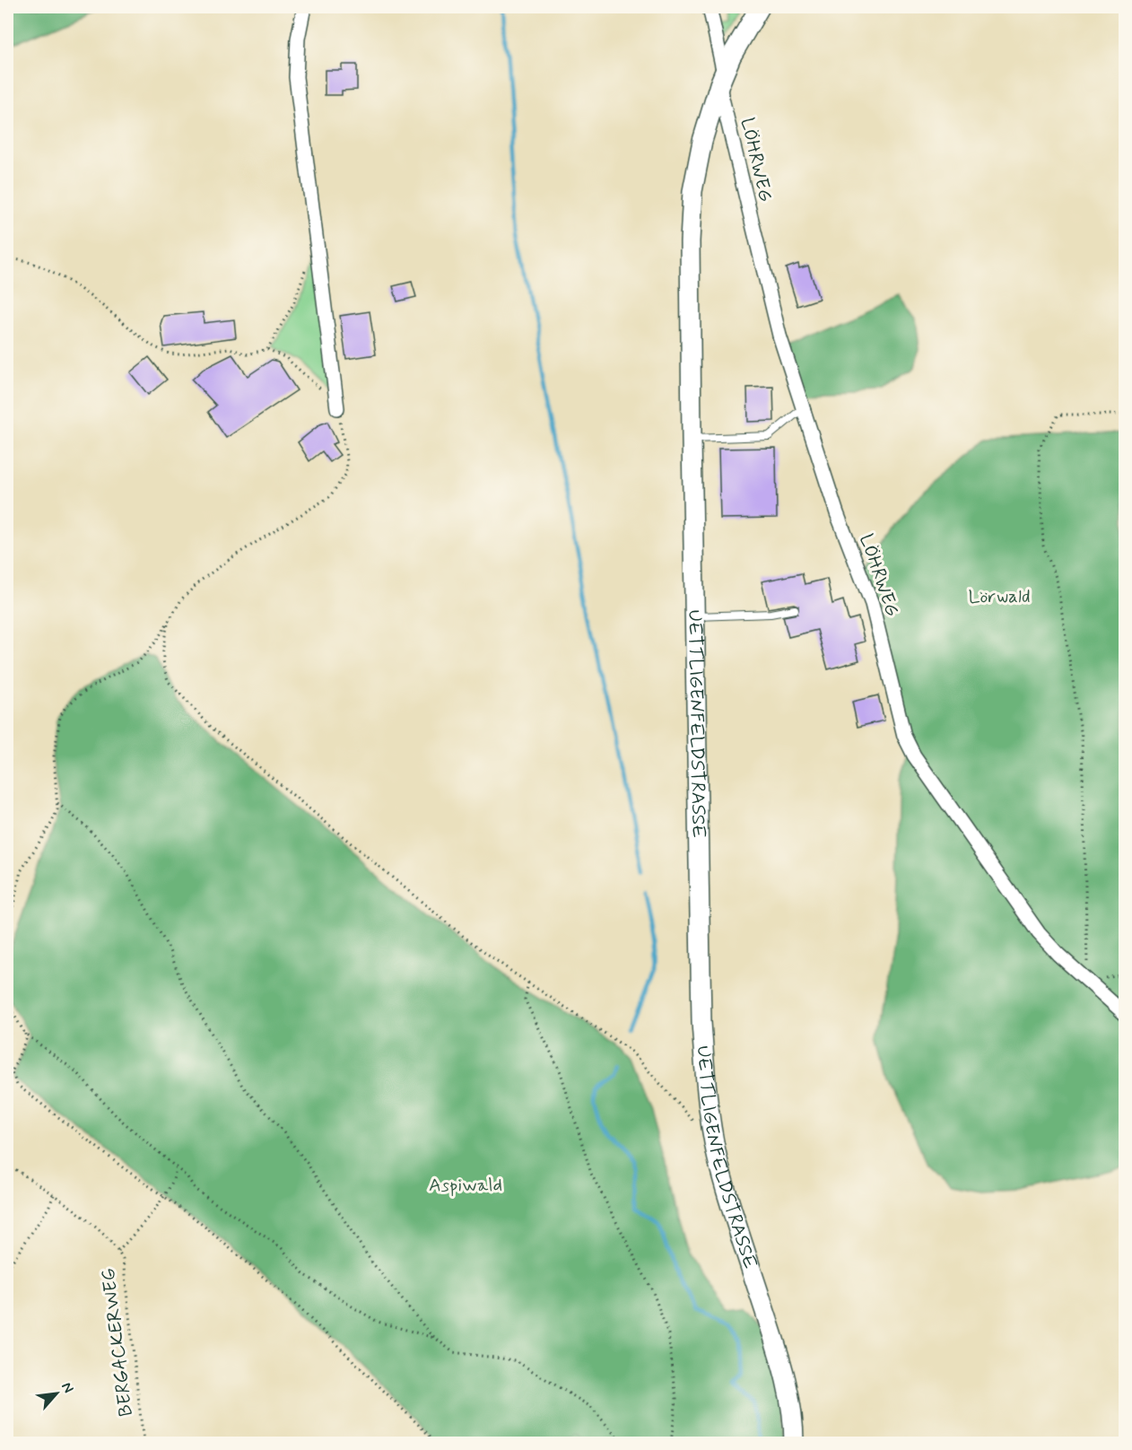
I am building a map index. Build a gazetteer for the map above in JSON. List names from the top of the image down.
{
  "streets": {
    "main road": ["UETTLIGENFELDSTRASSE"],
    "street": ["LÖHRWEG"],
    "path": ["BERGACKERWEG"]
  },
  "crossings": [
    ["LÖHRWEG", "UETTLIGENFELDSTRASSE"]
  ],
  "parks": ["Lörwald", "Aspiwald"],
  "north": "top right"
}
